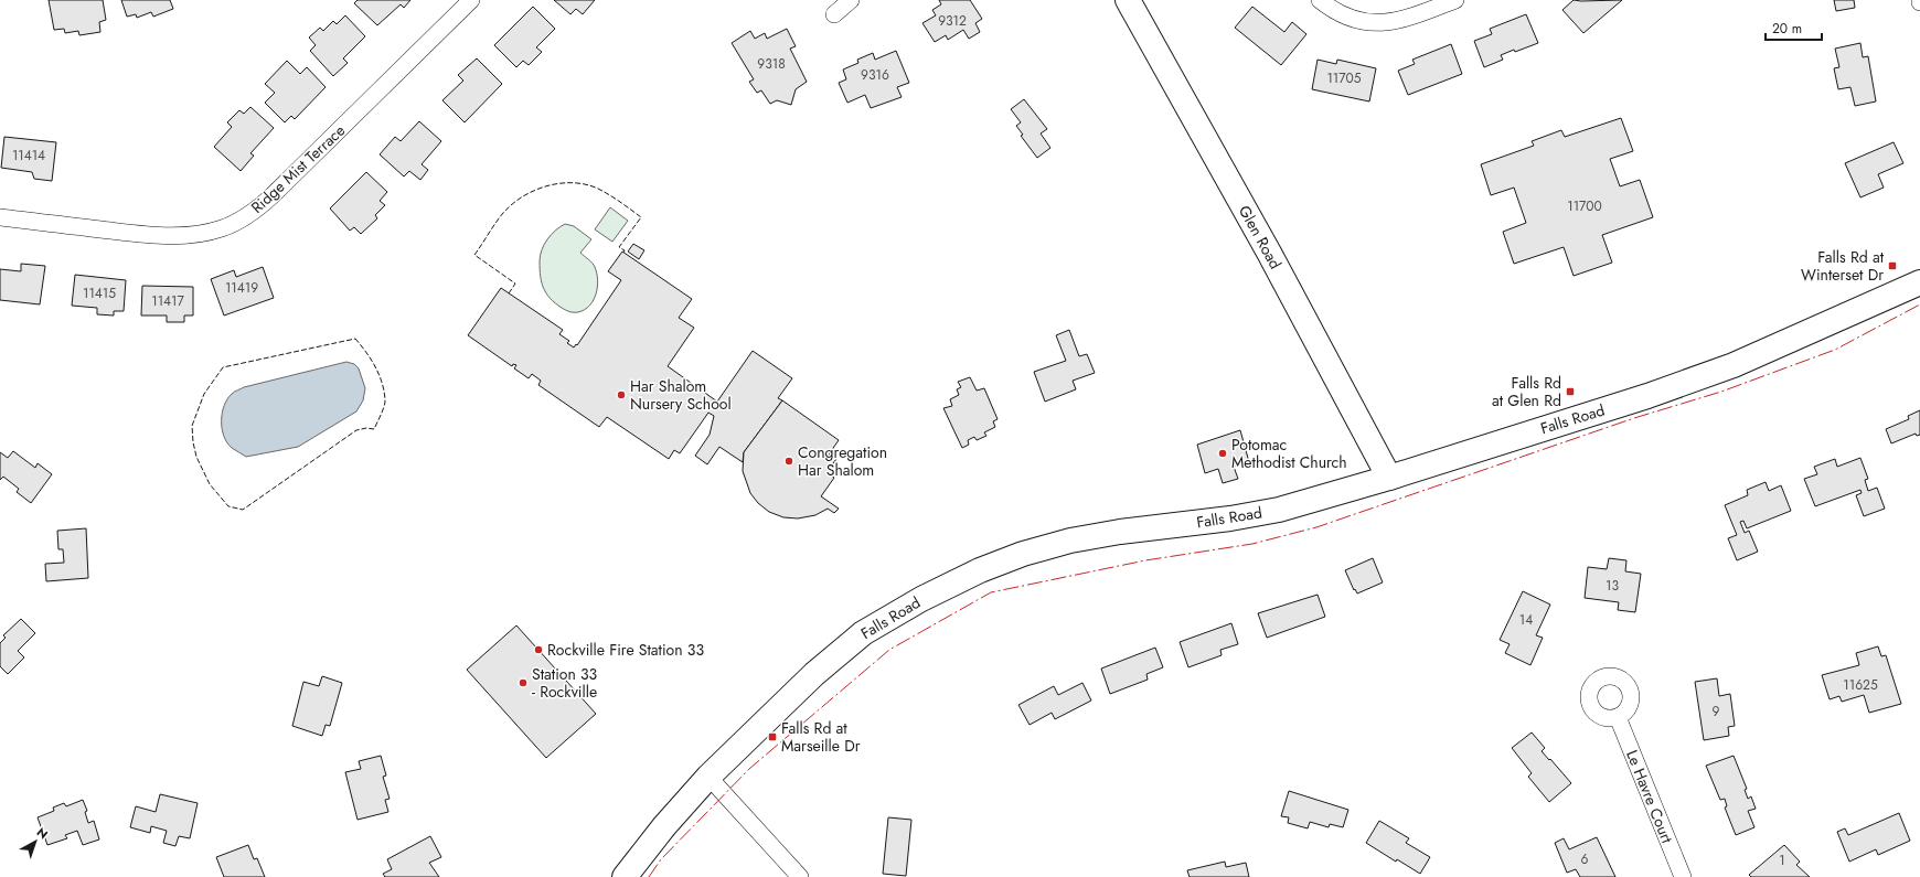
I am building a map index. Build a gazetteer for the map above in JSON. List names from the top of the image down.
{
  "streets": {
    "main road": ["Glen Road", "Falls Road"],
    "street": ["Ridge Mist Terrace", "Le Havre Court"]
  },
  "crossings": [
    ["Glen Road", "Falls Road"]
  ],
  "places": {
    "transit": ["Falls Rd at Winterset Dr", "Falls Rd at Glen Rd", "Falls Rd at Marseille Dr"],
    "other": [
      "Har Shalom Nursery School",
      "Potomac Methodist Church",
      "Congregation Har Shalom",
      "Rockville Fire Station 33",
      "Station 33 - Rockville"
    ]
  },
  "house_numbers": [
    "9312",
    "9318",
    "9316",
    "11705",
    "11414",
    "11700",
    "11419",
    "11415",
    "11417",
    "13",
    "14",
    "11625",
    "9",
    "6",
    "1"
  ],
  "scale_bar": "20 m",
  "north": "top right"
}
